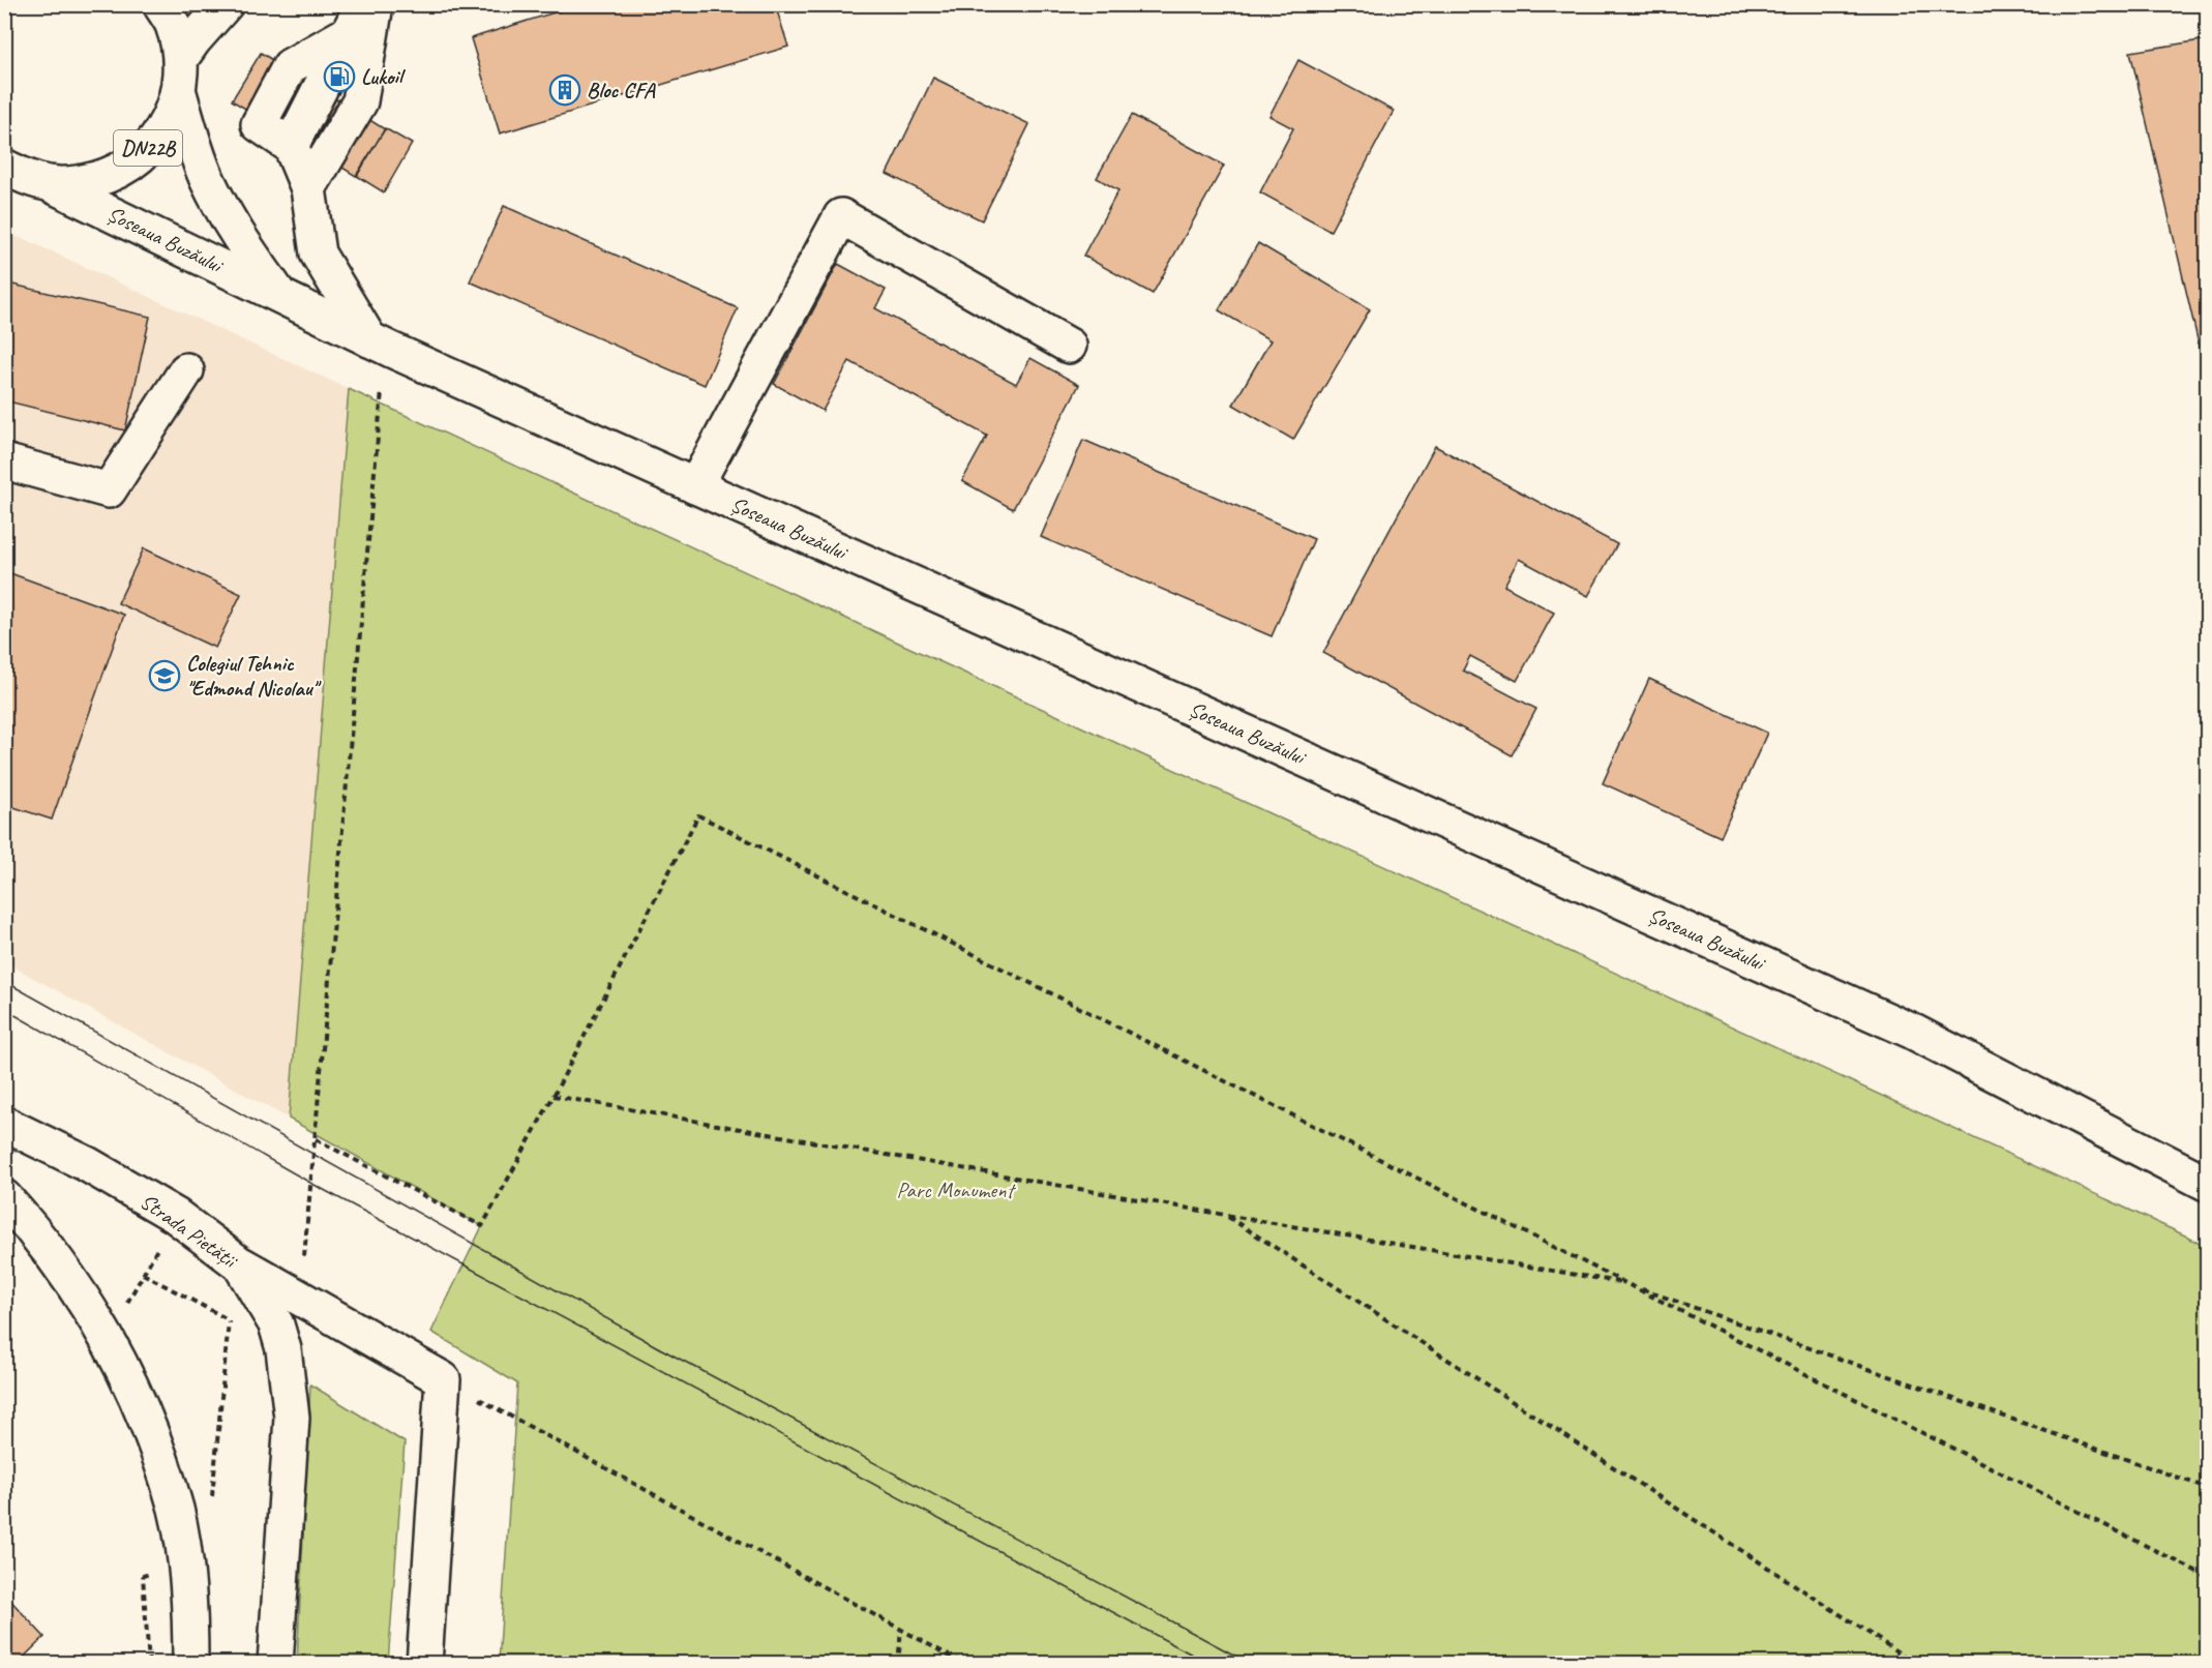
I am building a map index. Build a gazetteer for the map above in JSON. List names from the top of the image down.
{
  "streets": {
    "main road": ["DN22B", "Șoseaua Buzăului", "Strada Pietății"]
  },
  "crossings": [
    ["DN22B", "Șoseaua Buzăului"]
  ],
  "parks": ["Parc Monument"],
  "places": {
    "fuel station": ["Lukoil"],
    "building": ["Bloc CFA"],
    "school or university": ["Colegiul Tehnic \"Edmond Nicolau\""]
  }
}
